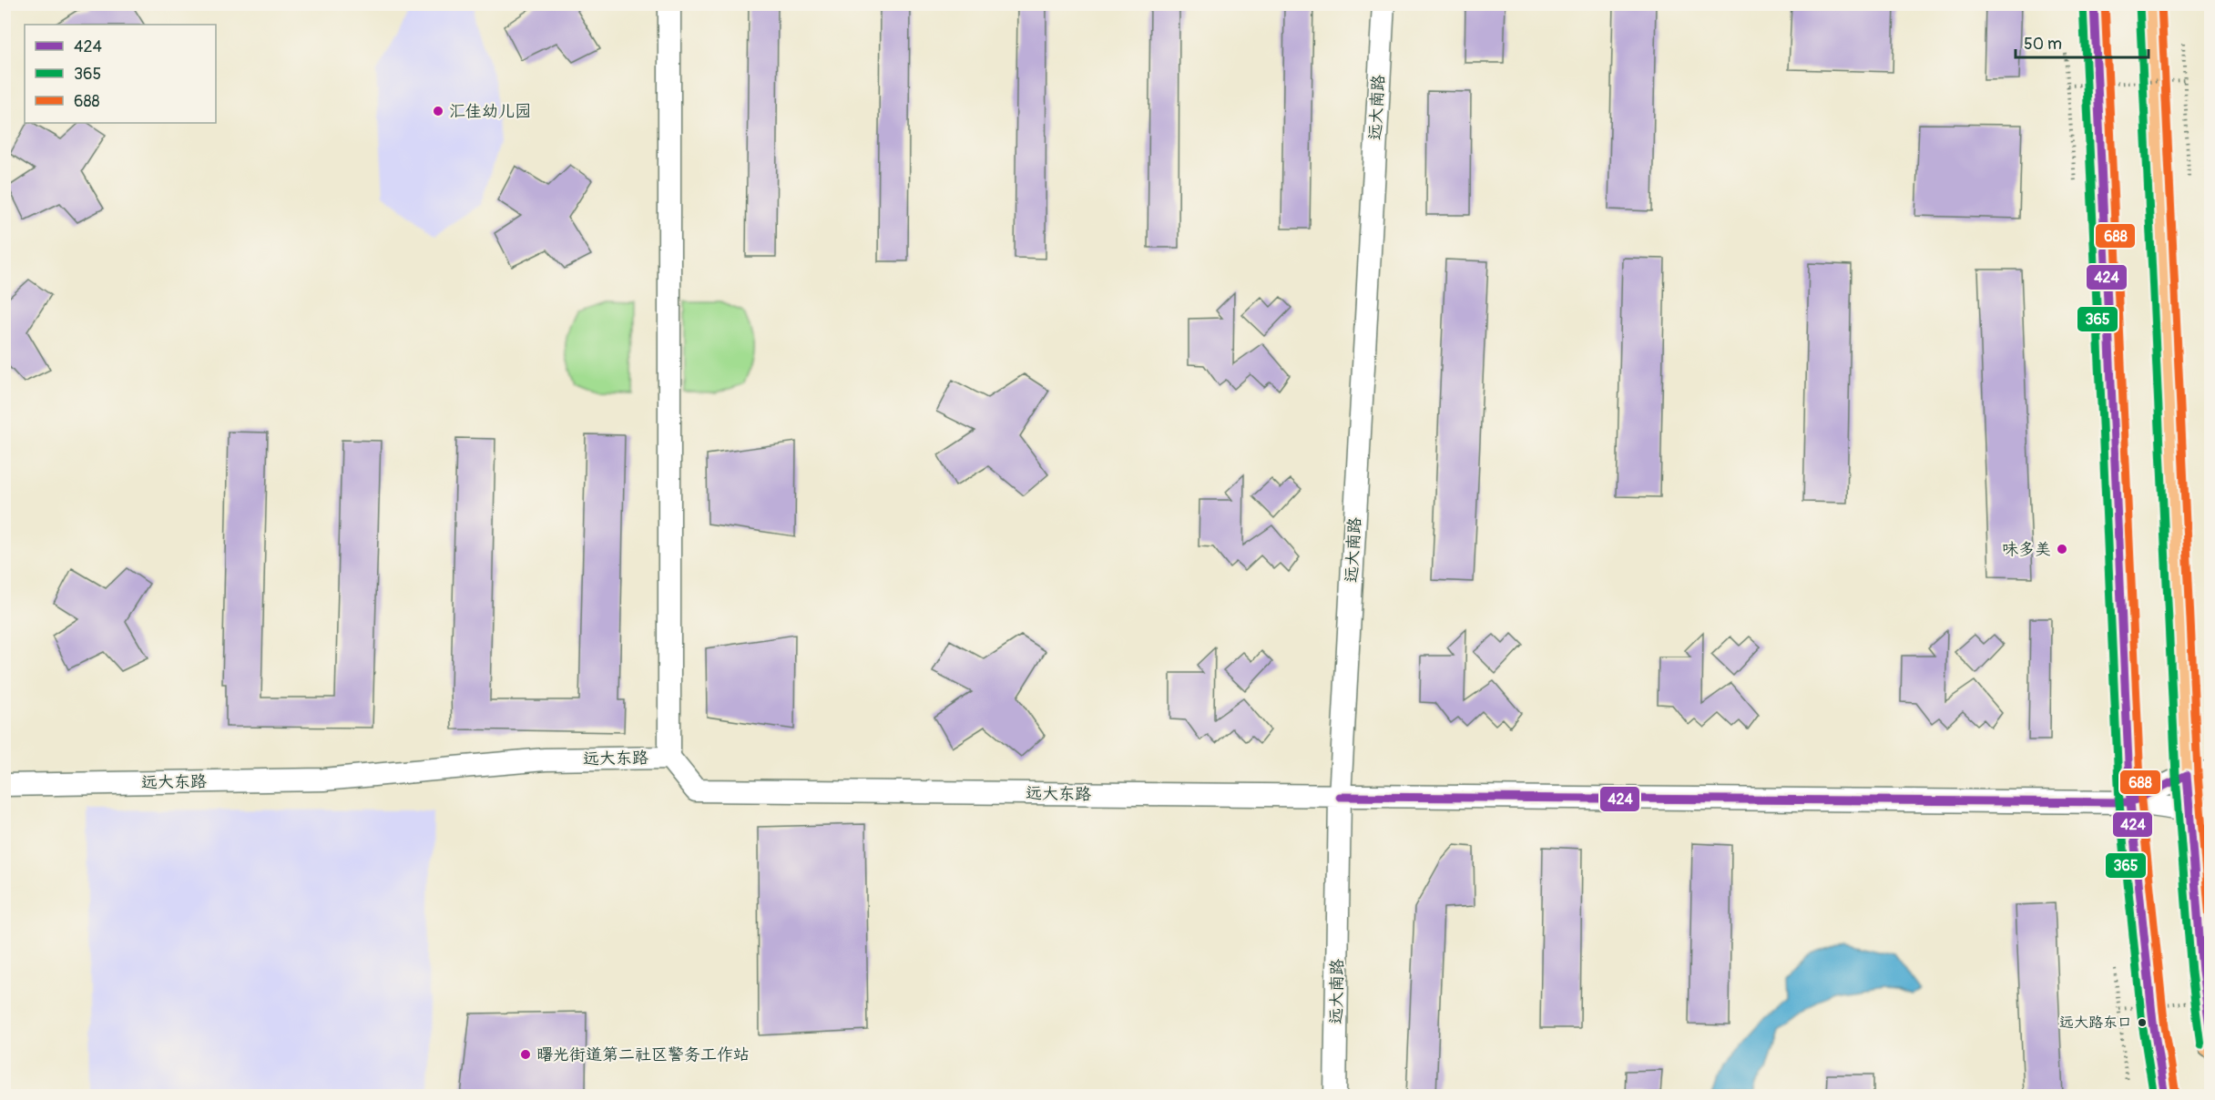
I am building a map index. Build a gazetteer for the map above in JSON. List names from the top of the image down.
{
  "streets": {
    "street": ["远大南路", "远大东路"]
  },
  "crossings": [
    ["远大南路", "远大东路"]
  ],
  "places": [
    "汇佳幼儿园",
    "味多美",
    "远大路东口",
    "曙光街道第二社区警务工作站"
  ],
  "lines": ["transit line 424", "transit line 688", "transit line 365"],
  "legend": ["424", "365", "688"],
  "scale_bar": "50 m"
}
